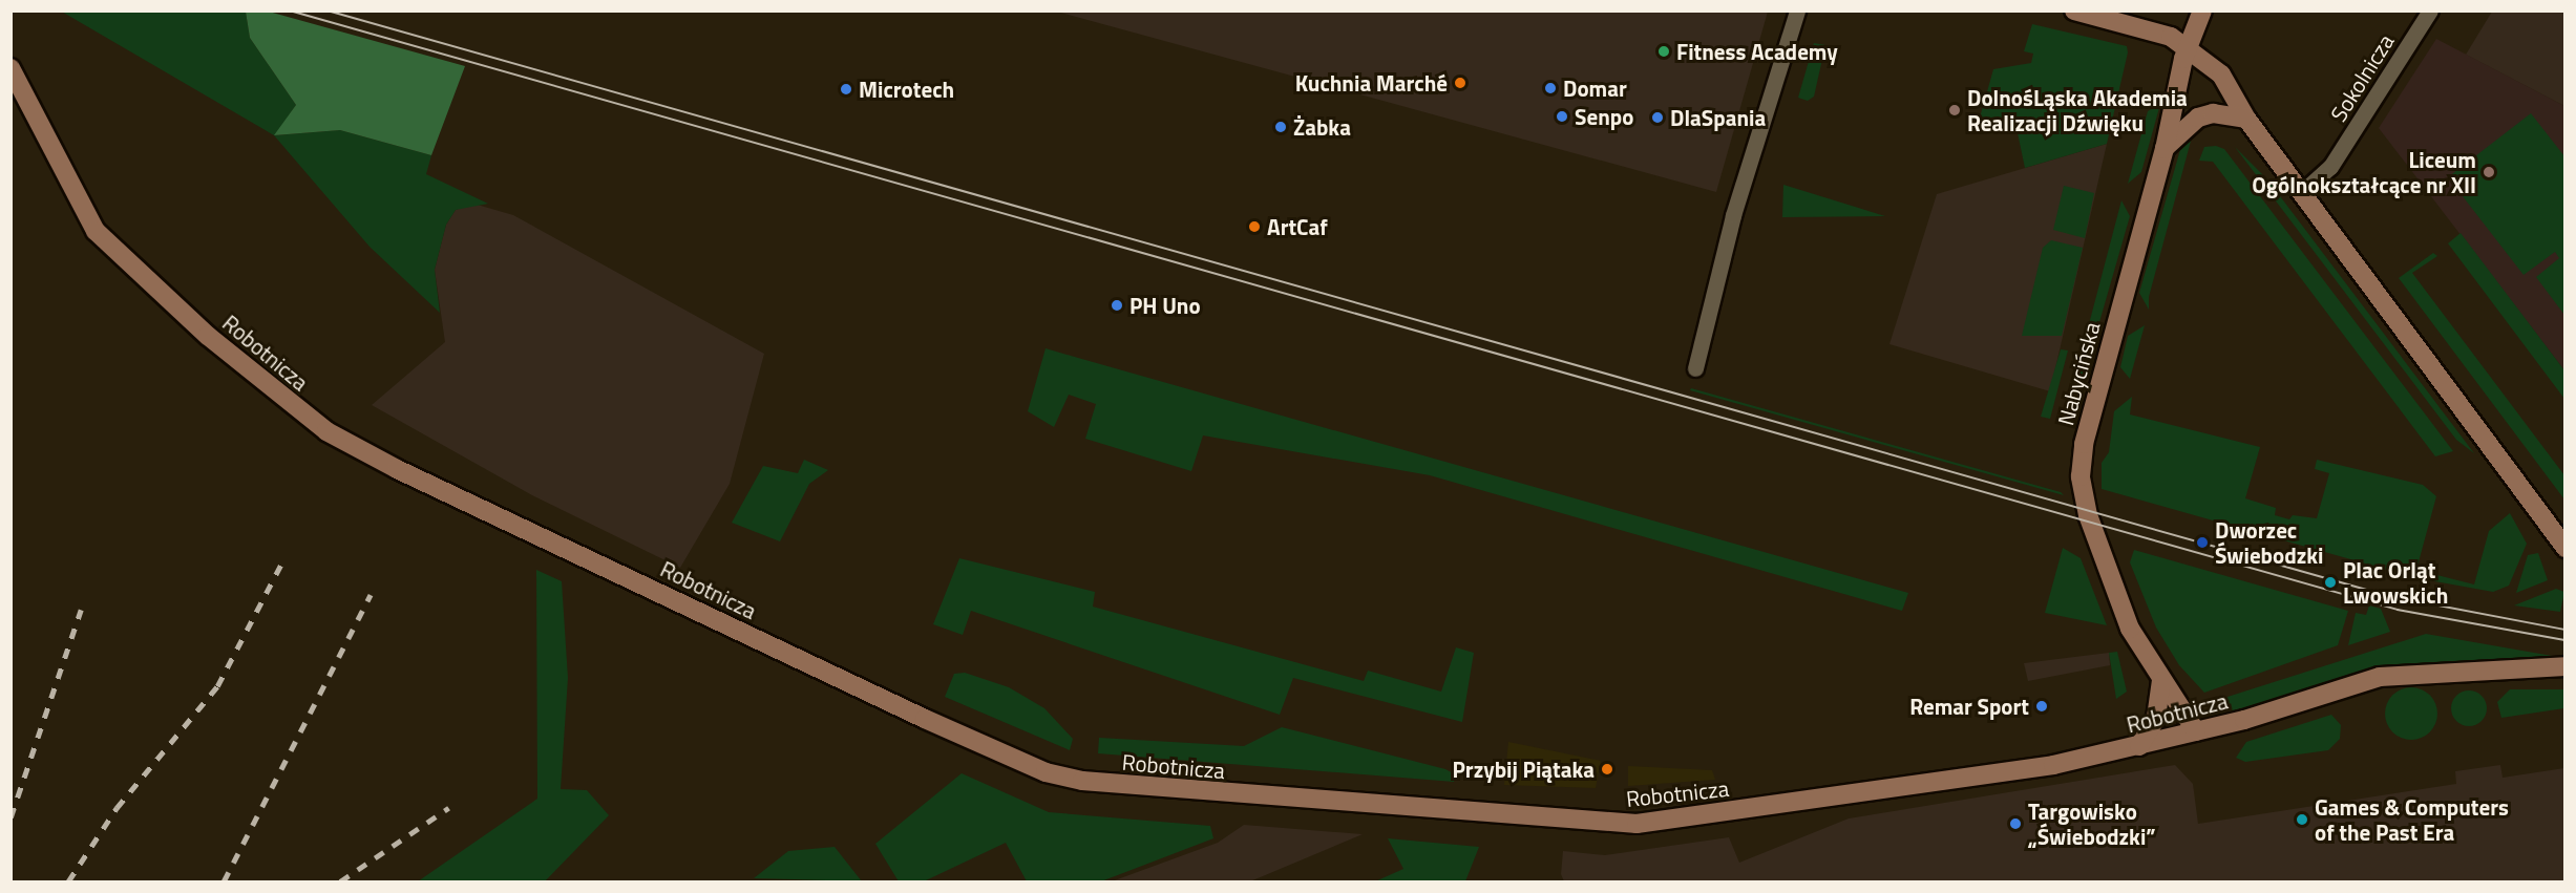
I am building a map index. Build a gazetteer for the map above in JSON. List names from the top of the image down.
{
  "streets": {
    "street": ["Sokolnicza", "Robotnicza", "Nabycińska"]
  },
  "crossings": [
    ["Robotnicza", "Nabycińska"]
  ],
  "places": [
    "Fitness Academy",
    "Kuchnia Marché",
    "Domar",
    "Microtech",
    "DolnośLąska Akademia Realizacji Dźwięku",
    "Senpo",
    "DlaSpania",
    "Żabka",
    "Liceum Ogólnokształcące nr XII",
    "ArtCaf",
    "PH Uno",
    "Dworzec Świebodzki",
    "Plac Orląt Lwowskich",
    "Remar Sport",
    "Przybij Piątaka",
    "Games & Computers of the Past Era",
    "Targowisko „Świebodzki”"
  ]
}
